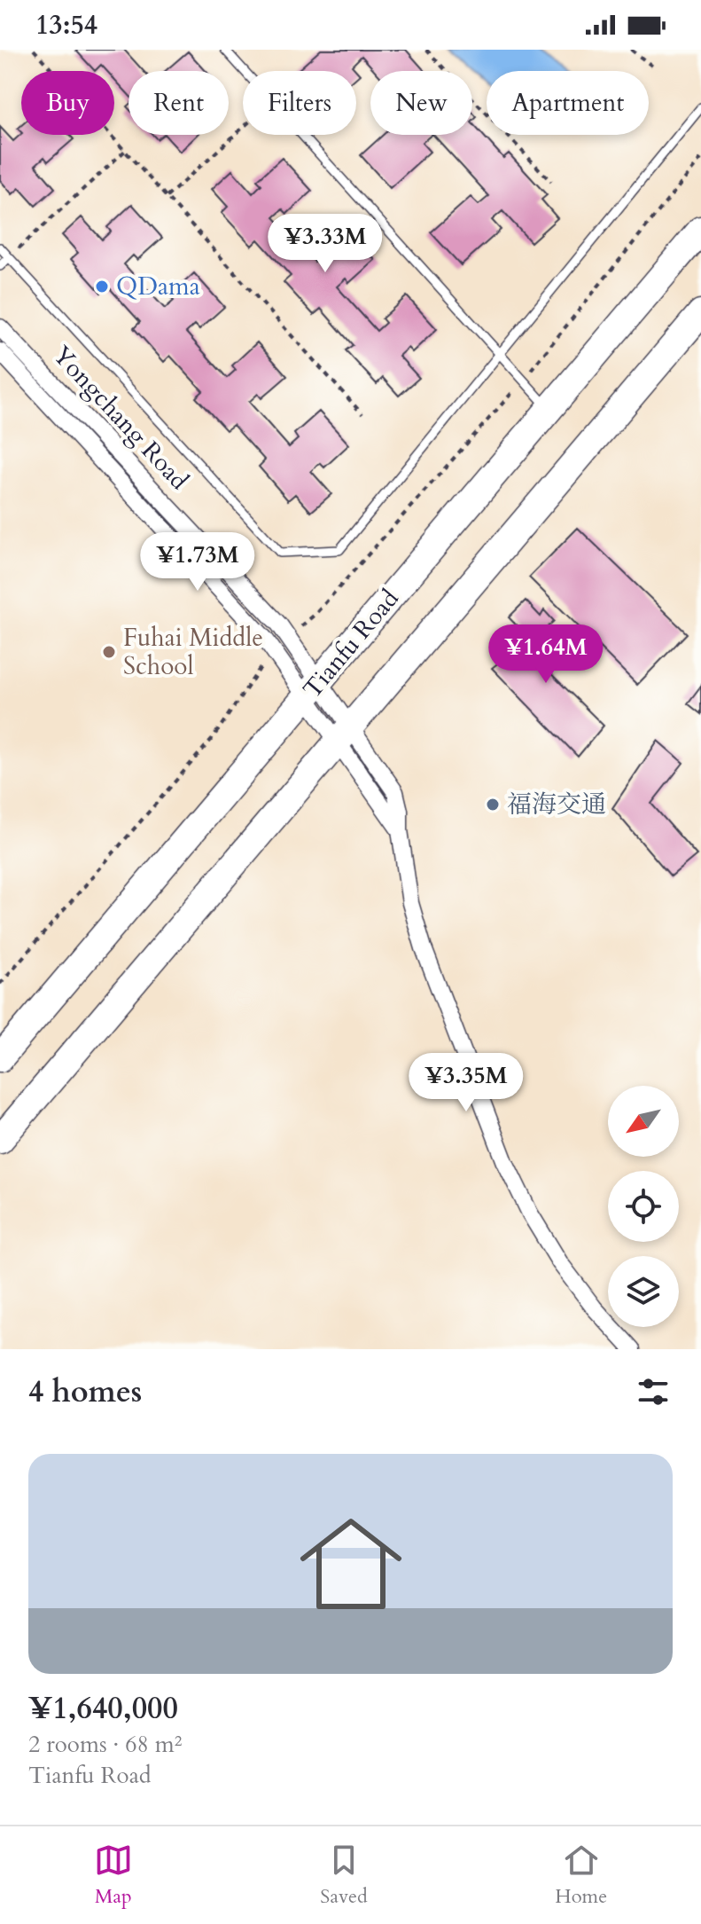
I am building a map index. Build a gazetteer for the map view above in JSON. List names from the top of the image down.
{
  "streets": {
    "main road": ["Tianfu Road"],
    "street": ["Yongchang Road"]
  },
  "crossings": [
    ["Yongchang Road", "Tianfu Road"]
  ],
  "places": ["QDama", "Fuhai Middle School", "福海交通"],
  "north": "bottom left",
  "page": {
    "status": "13:54",
    "chip": [
      "Buy",
      "Rent",
      "Filters",
      "New",
      "Apartment"
    ],
    "price": [
      "¥3.33M",
      "¥1.73M",
      "¥1.64M",
      "¥3.35M"
    ],
    "heading": "4 homes",
    "list": [
      {
        "name": "¥1,640,000",
        "note": "2 rooms · 68 m² · Tianfu Road"
      }
    ],
    "tabs": ["Map", "Saved", "Home"]
  }
}
